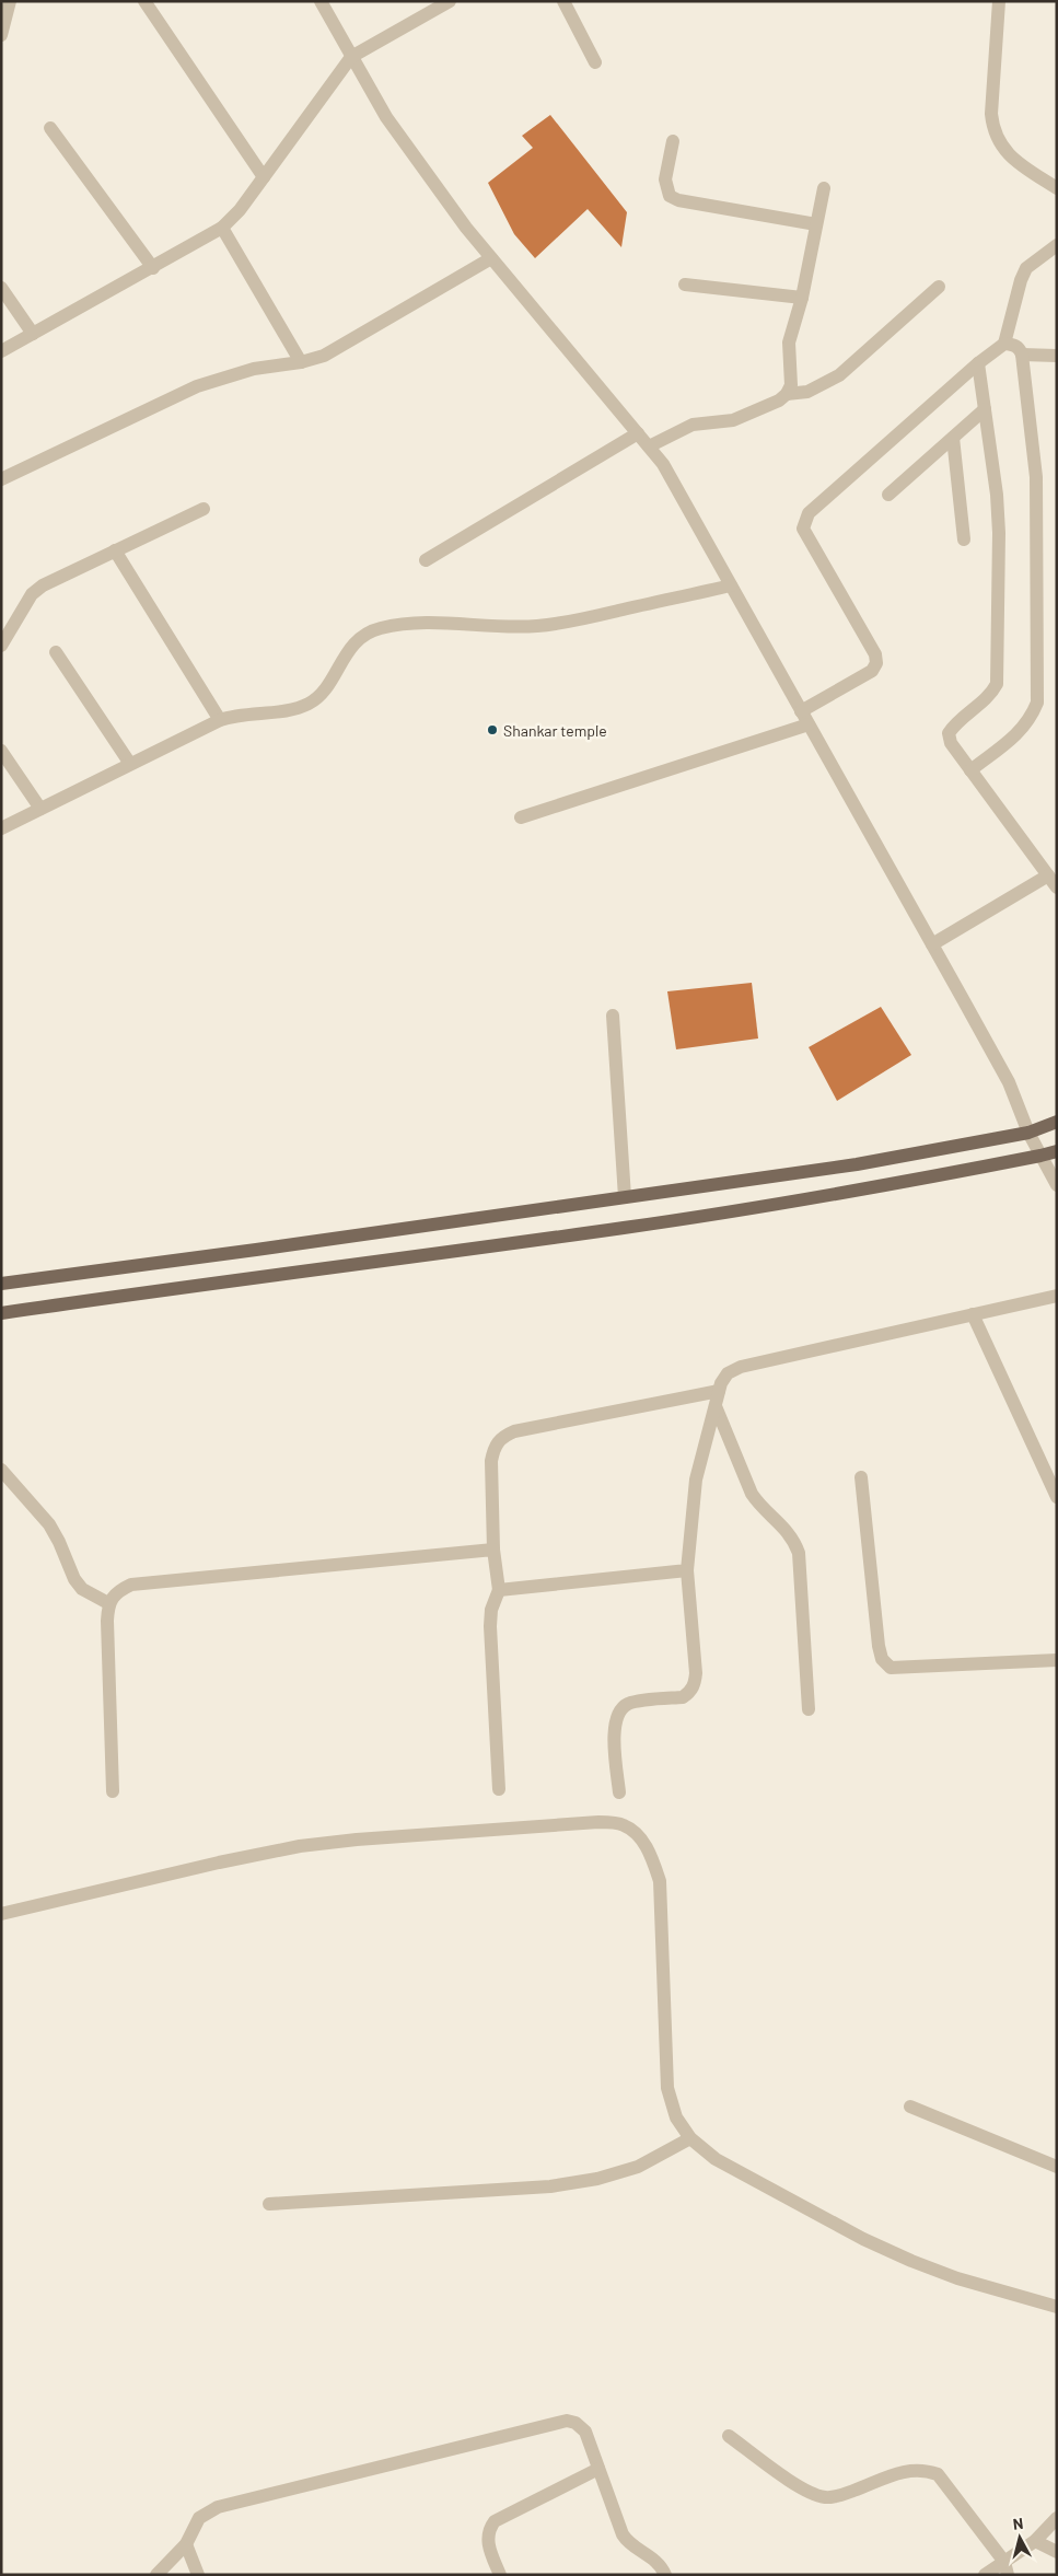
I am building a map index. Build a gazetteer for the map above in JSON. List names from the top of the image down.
{
  "places": ["Shankar temple"],
  "north": "top"
}
